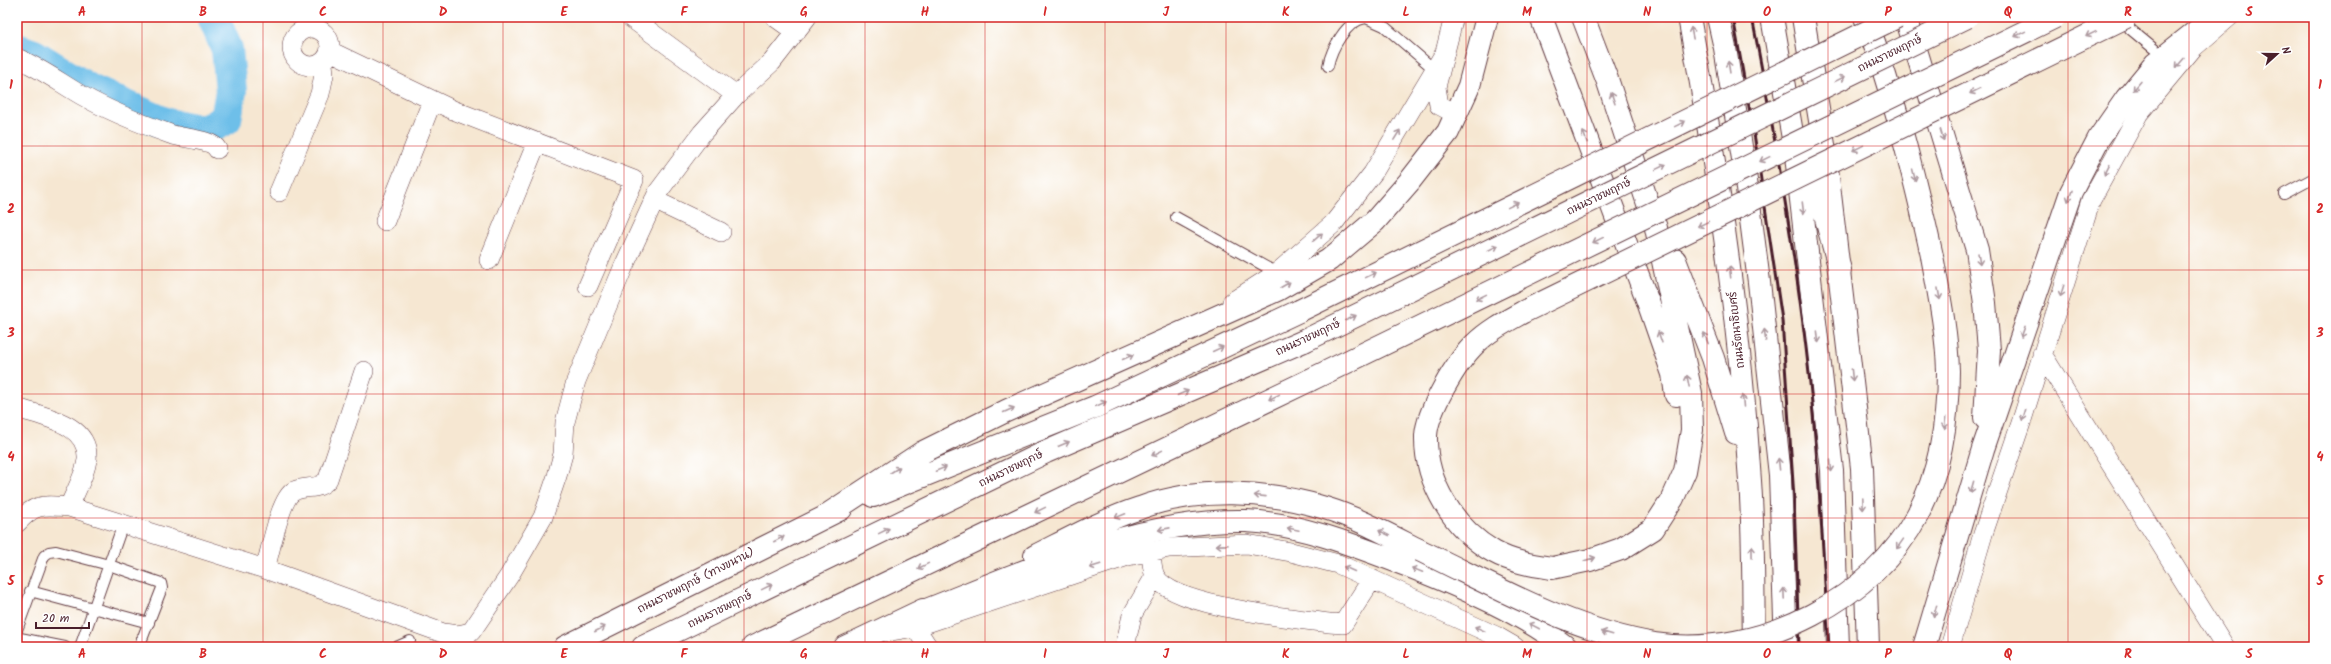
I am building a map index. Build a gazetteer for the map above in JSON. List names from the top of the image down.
{
  "streets": {
    "main road": ["ถนนราชพฤกษ์", "ถนนรัตนาธิเบศร์", "ถนนราชพฤกษ์ (ทางขนาน)"]
  },
  "scale_bar": "20 m",
  "north": "right",
  "grid": {
    "columns": [
      "A",
      "B",
      "C",
      "D",
      "E",
      "F",
      "G",
      "H",
      "I",
      "J",
      "K",
      "L",
      "M",
      "N",
      "O",
      "P",
      "Q",
      "R",
      "S"
    ],
    "rows": [
      "1",
      "2",
      "3",
      "4",
      "5"
    ]
  }
}
